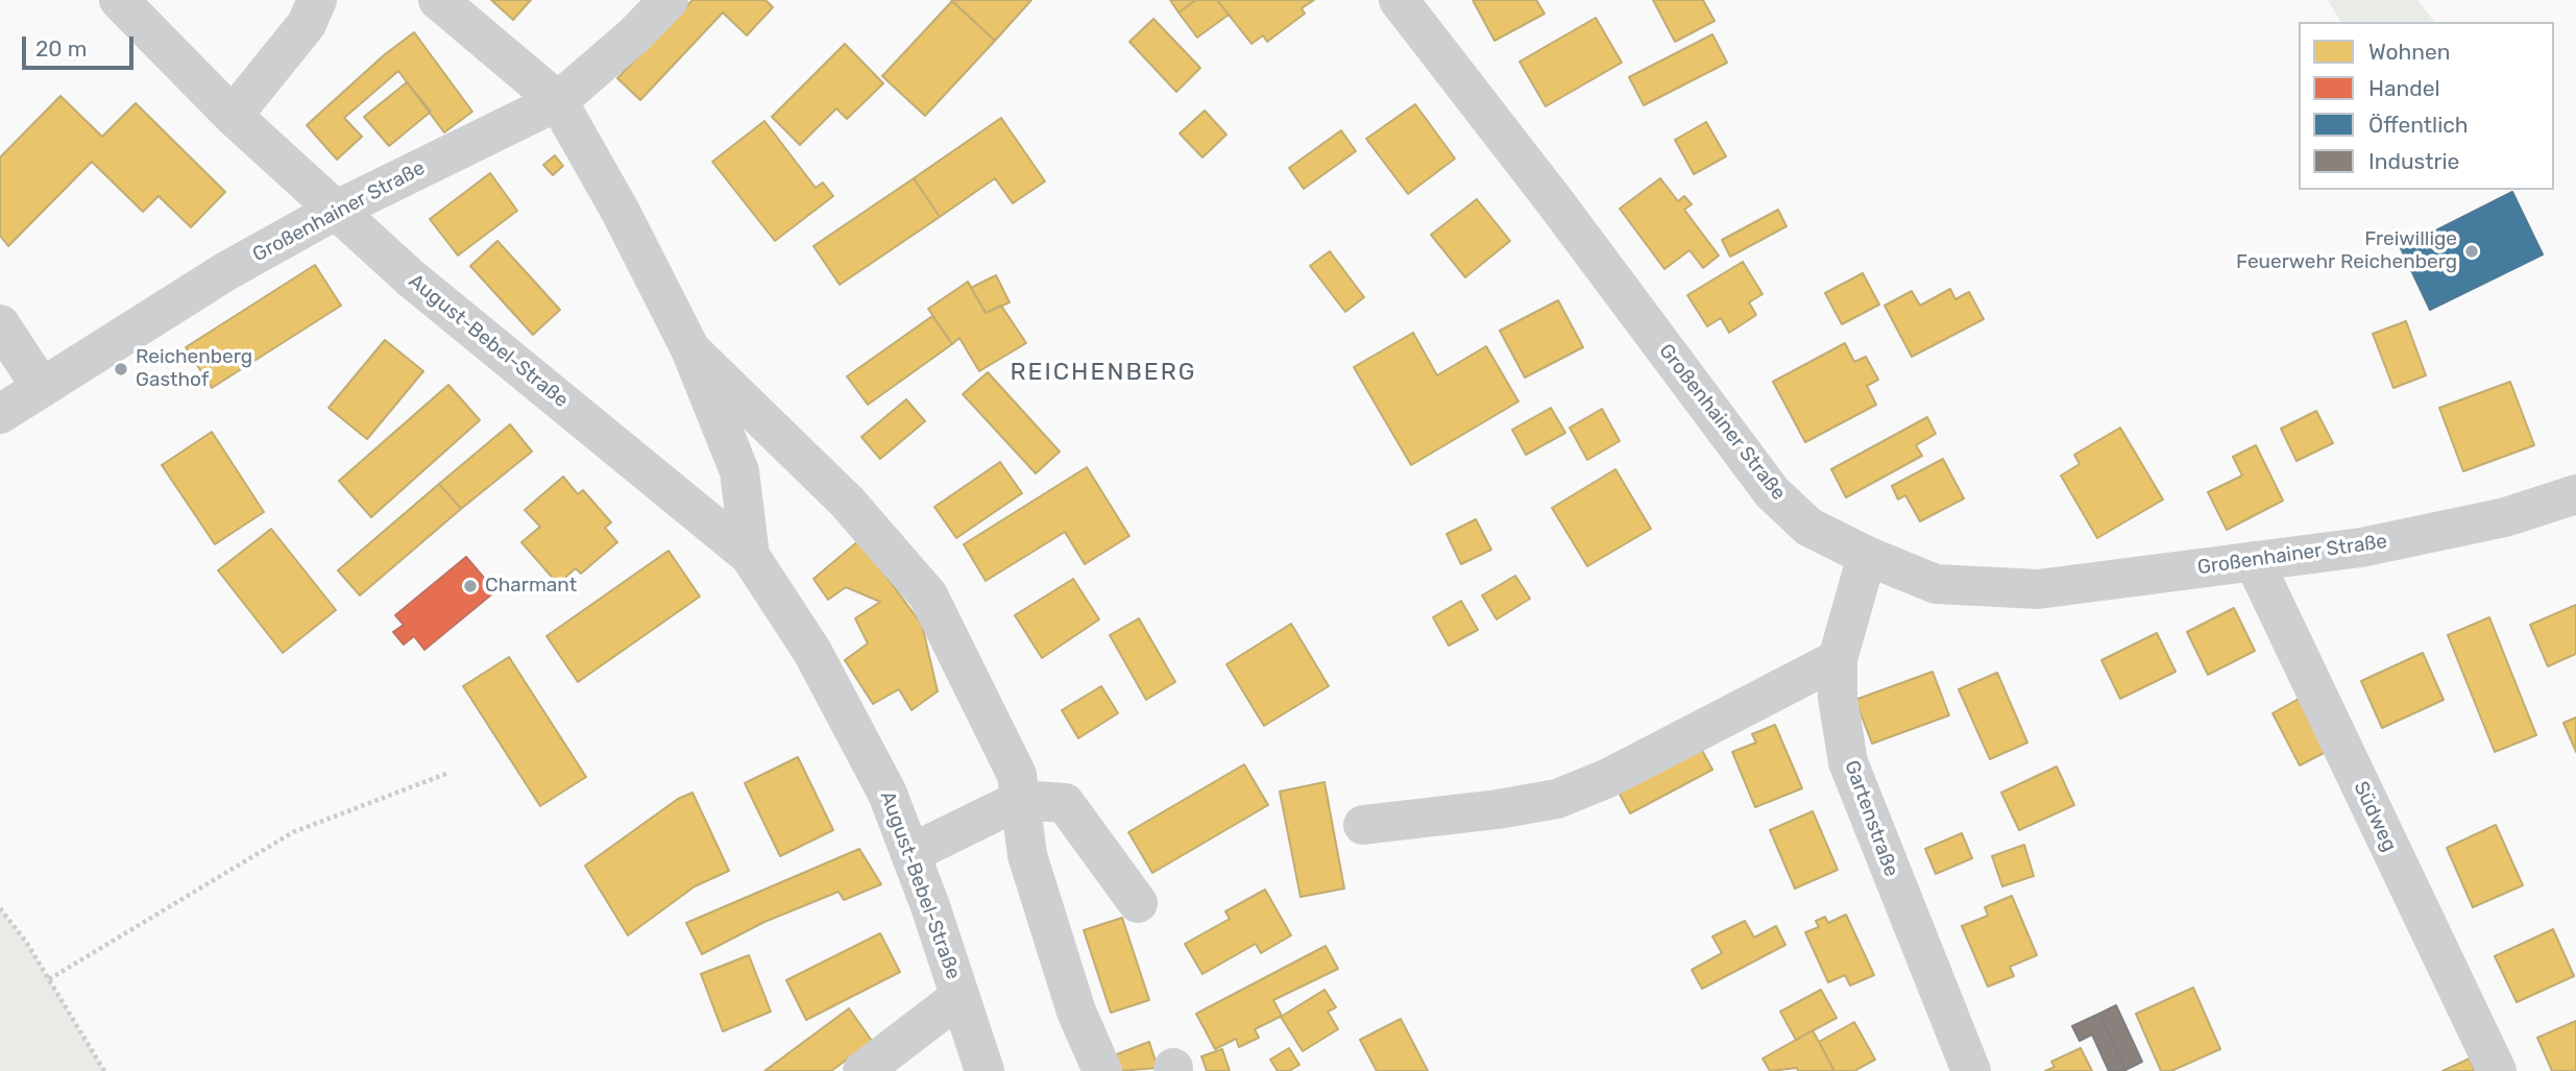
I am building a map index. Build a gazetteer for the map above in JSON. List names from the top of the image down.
{
  "streets": {
    "street": [
      "Großenhainer Straße",
      "August-Bebel-Straße",
      "Südweg",
      "Gartenstraße"
    ]
  },
  "crossings": [
    ["Großenhainer Straße", "August-Bebel-Straße"],
    ["Großenhainer Straße", "Südweg"],
    ["Großenhainer Straße", "Gartenstraße"]
  ],
  "districts": ["REICHENBERG"],
  "places": ["Freiwillige Feuerwehr Reichenberg", "Reichenberg Gasthof", "Charmant"],
  "legend": [
    "Wohnen",
    "Handel",
    "Öffentlich",
    "Industrie"
  ],
  "scale_bar": "20 m"
}
